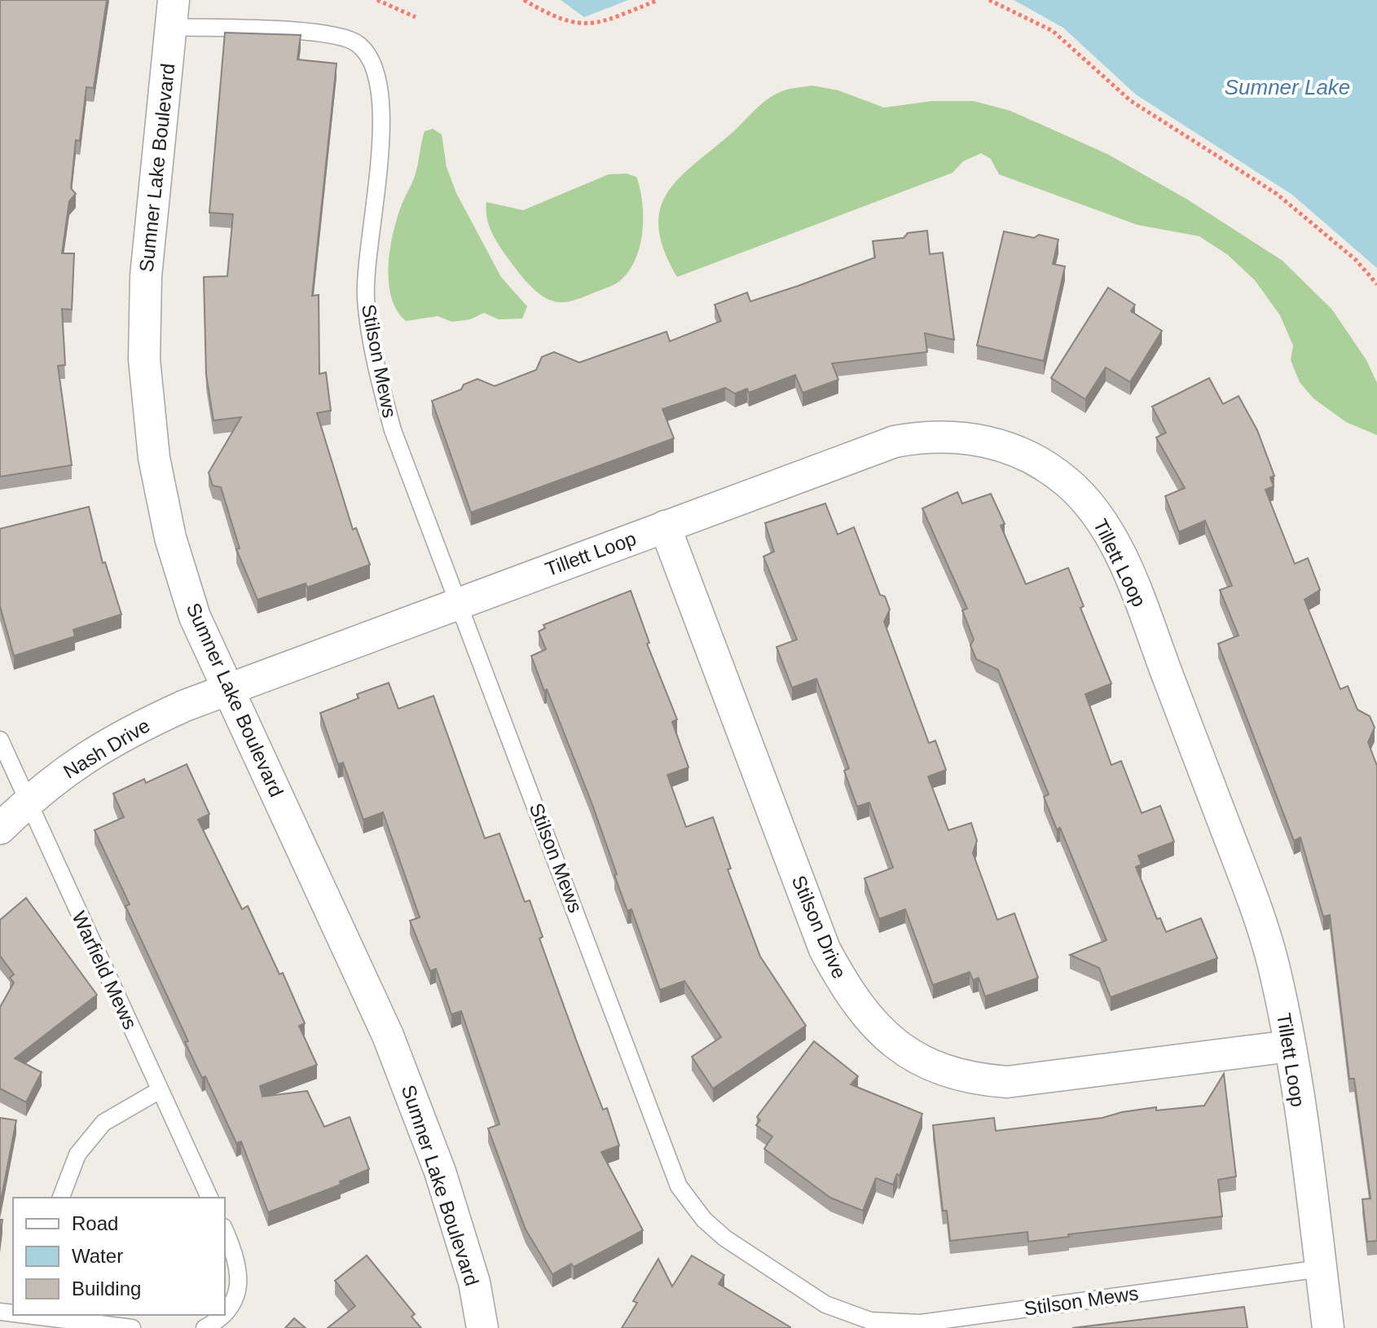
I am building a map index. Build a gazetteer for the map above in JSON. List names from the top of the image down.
{
  "streets": {
    "street": [
      "Sumner Lake Boulevard",
      "Tillett Loop",
      "Nash Drive",
      "Stilson Drive"
    ],
    "lane": ["Stilson Mews", "Warfield Mews"]
  },
  "crossings": [
    ["Sumner Lake Boulevard", "Stilson Mews"],
    ["Sumner Lake Boulevard", "Tillett Loop"],
    ["Sumner Lake Boulevard", "Nash Drive"],
    ["Stilson Mews", "Tillett Loop"],
    ["Tillett Loop", "Nash Drive"],
    ["Tillett Loop", "Stilson Drive"],
    ["Nash Drive", "Warfield Mews"]
  ],
  "water": ["Sumner Lake"],
  "legend": ["Road", "Water", "Building"]
}
